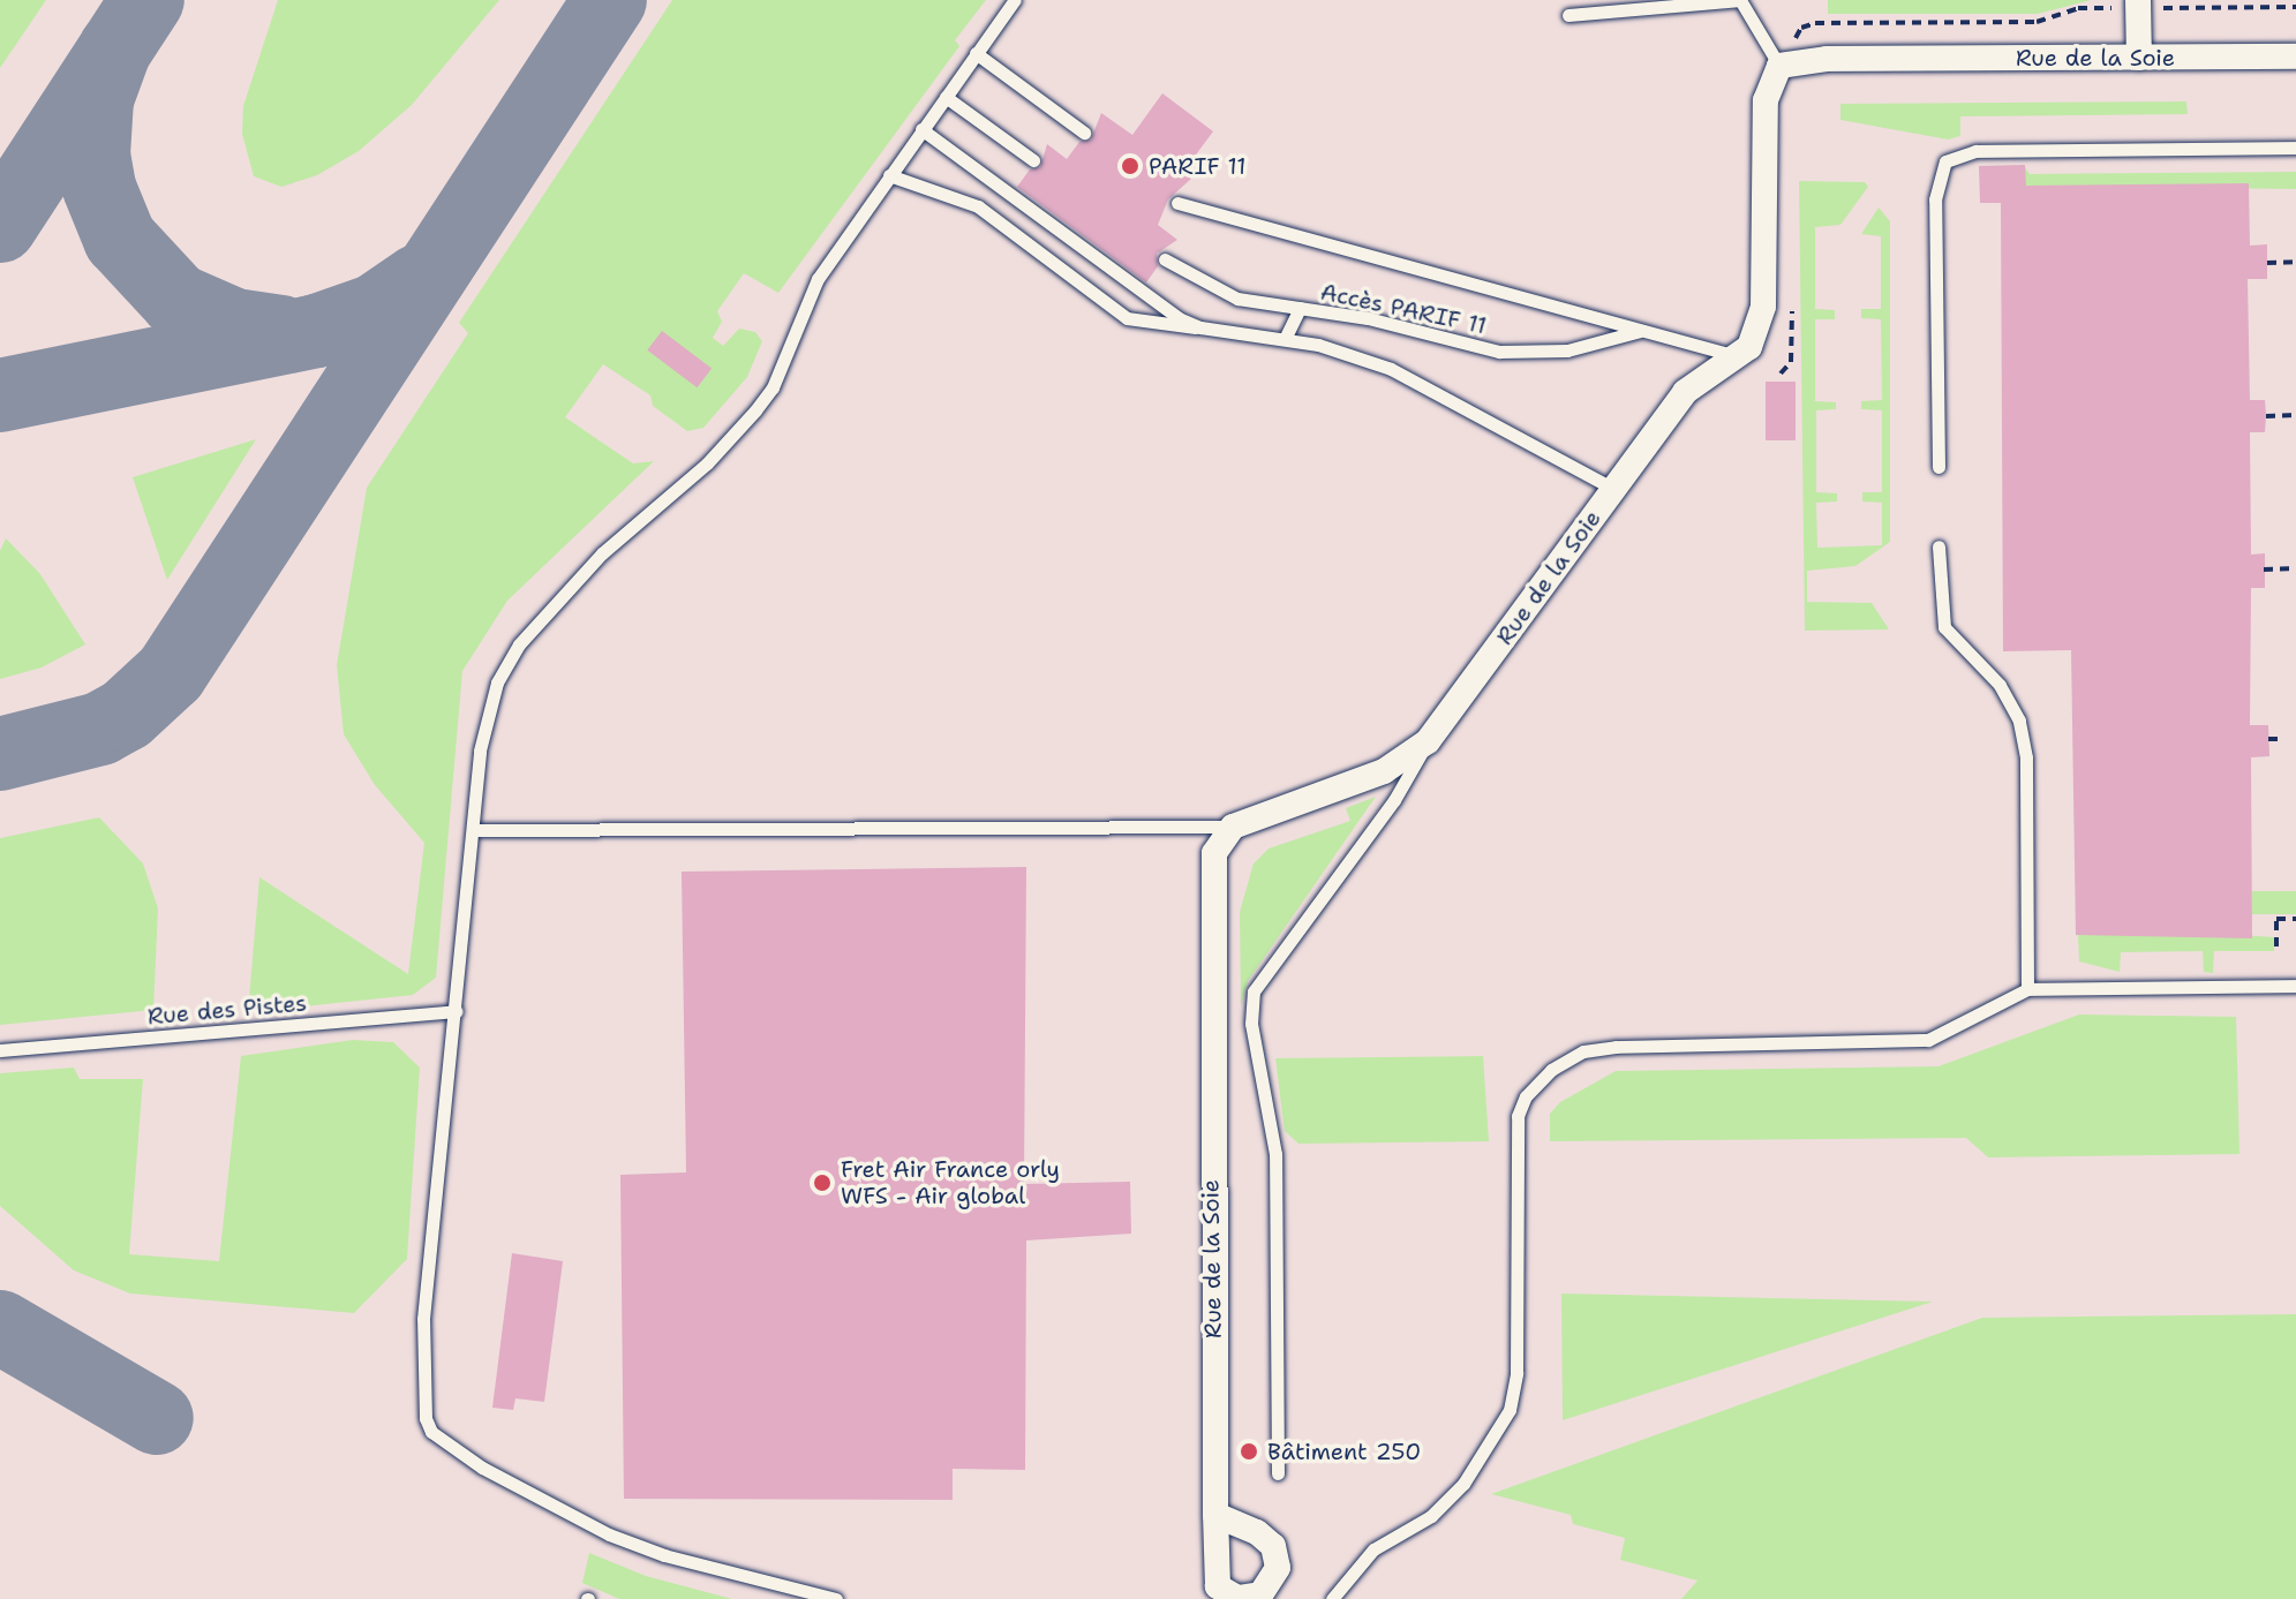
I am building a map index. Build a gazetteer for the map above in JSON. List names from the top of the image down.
{
  "streets": {
    "street": ["Rue de la Soie"],
    "lane": ["Accès PARIF 11", "Rue des Pistes"]
  },
  "crossings": [
    ["Rue de la Soie", "Accès PARIF 11"]
  ],
  "places": ["PARIF 11", "Fret Air France orly WFS - Air global", "Bâtiment 250"]
}
